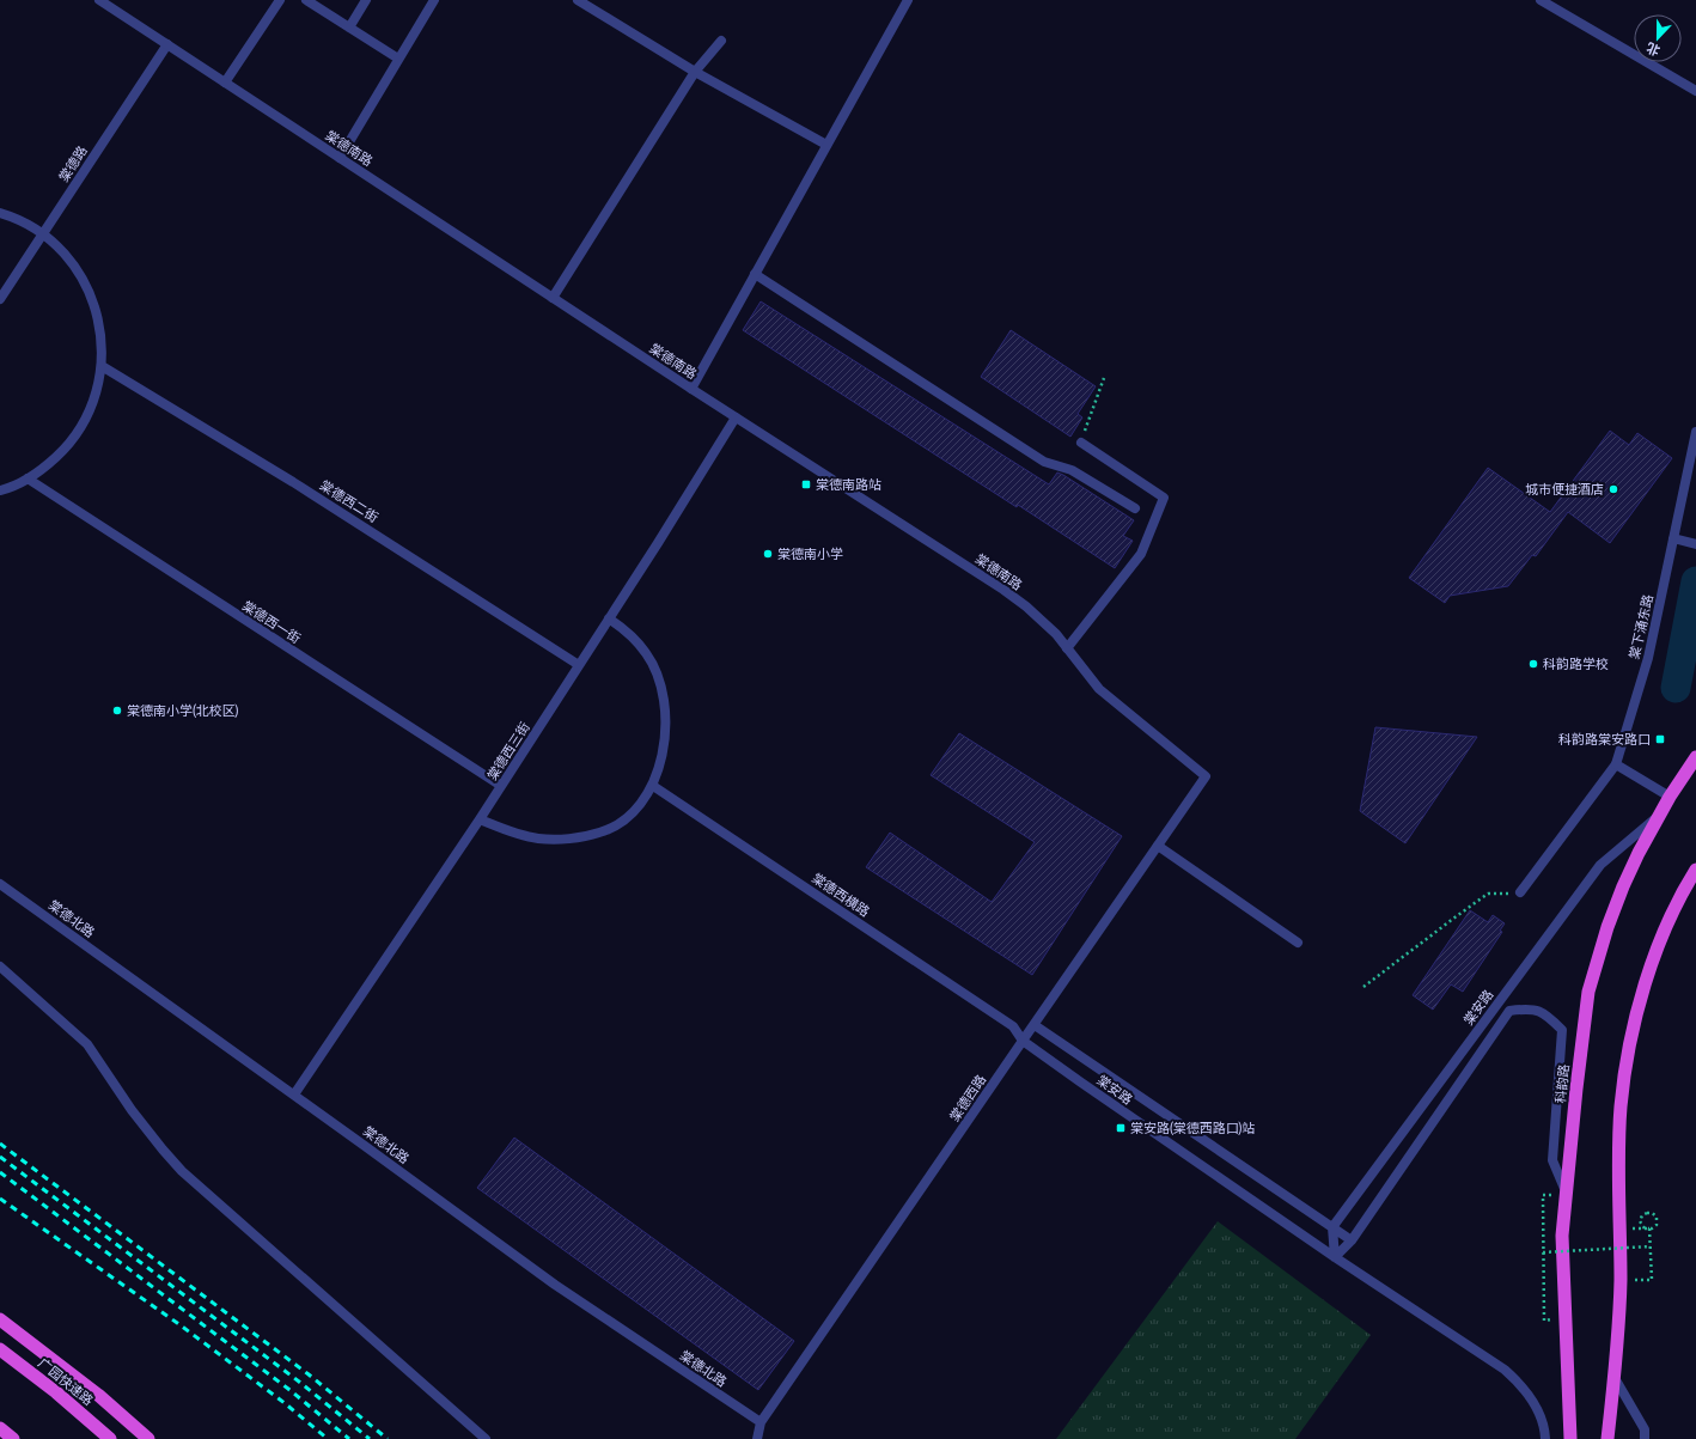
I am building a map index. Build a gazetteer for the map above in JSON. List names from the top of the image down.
{
  "streets": {
    "highway": ["科韵路", "广园快速路"],
    "street": [
      "棠德南路",
      "棠德路",
      "棠德西二街",
      "棠德西一街",
      "棠下涌东路",
      "棠德西三街",
      "棠德西横路",
      "棠德北路",
      "棠安路",
      "棠德西路"
    ]
  },
  "crossings": [
    ["棠德南路", "棠德路"],
    ["棠德南路", "棠德西三街"],
    ["棠德南路", "棠德西路"],
    ["棠德西二街", "棠德西三街"],
    ["棠德西一街", "棠德西三街"],
    ["棠德西三街", "棠德北路"],
    ["棠德西横路", "棠安路"],
    ["棠德西横路", "棠德西路"],
    ["棠德北路", "棠德西路"],
    ["棠安路", "科韵路"],
    ["棠安路", "棠德西路"]
  ],
  "places": {
    "transit": ["棠德南路站", "科韵路棠安路口", "棠安路(棠德西路口)站"],
    "other": [
      "城市便捷酒店",
      "棠德南小学",
      "科韵路学校",
      "棠德南小学(北校区)"
    ]
  },
  "north": "bottom"
}
